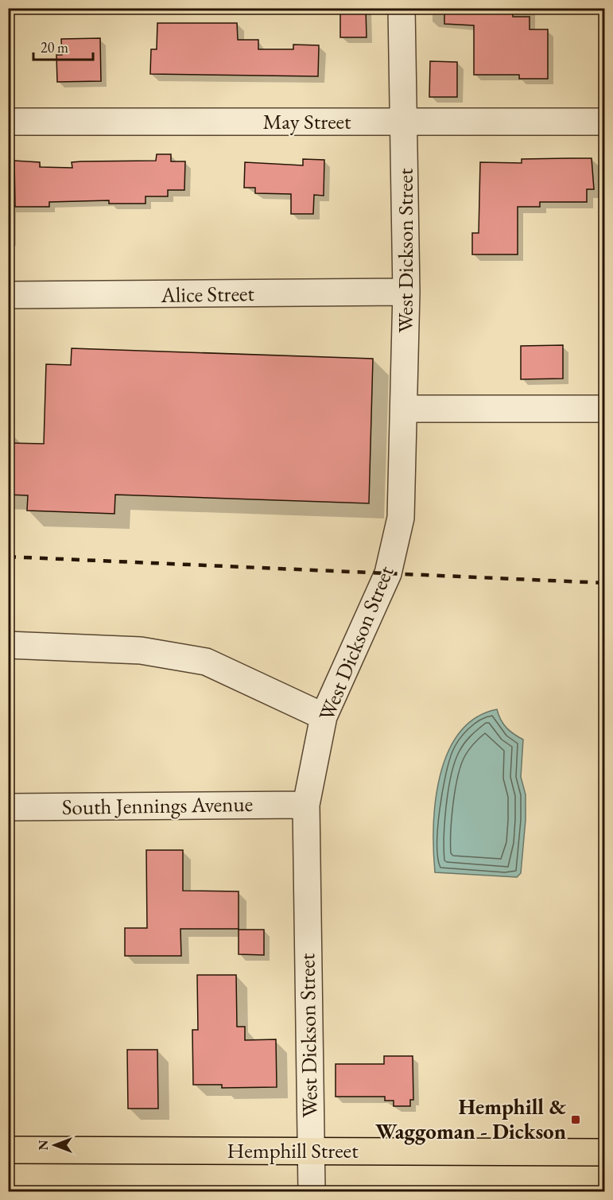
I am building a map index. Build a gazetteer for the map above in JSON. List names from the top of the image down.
{
  "streets": {
    "main road": ["Hemphill Street"],
    "street": [
      "May Street",
      "West Dickson Street",
      "Alice Street",
      "South Jennings Avenue"
    ]
  },
  "crossings": [
    ["May Street", "West Dickson Street"],
    ["West Dickson Street", "Alice Street"],
    ["West Dickson Street", "South Jennings Avenue"],
    ["West Dickson Street", "Hemphill Street"]
  ],
  "places": {
    "transit": ["Hemphill & Waggoman - Dickson"]
  },
  "scale_bar": "20 m",
  "north": "left"
}
